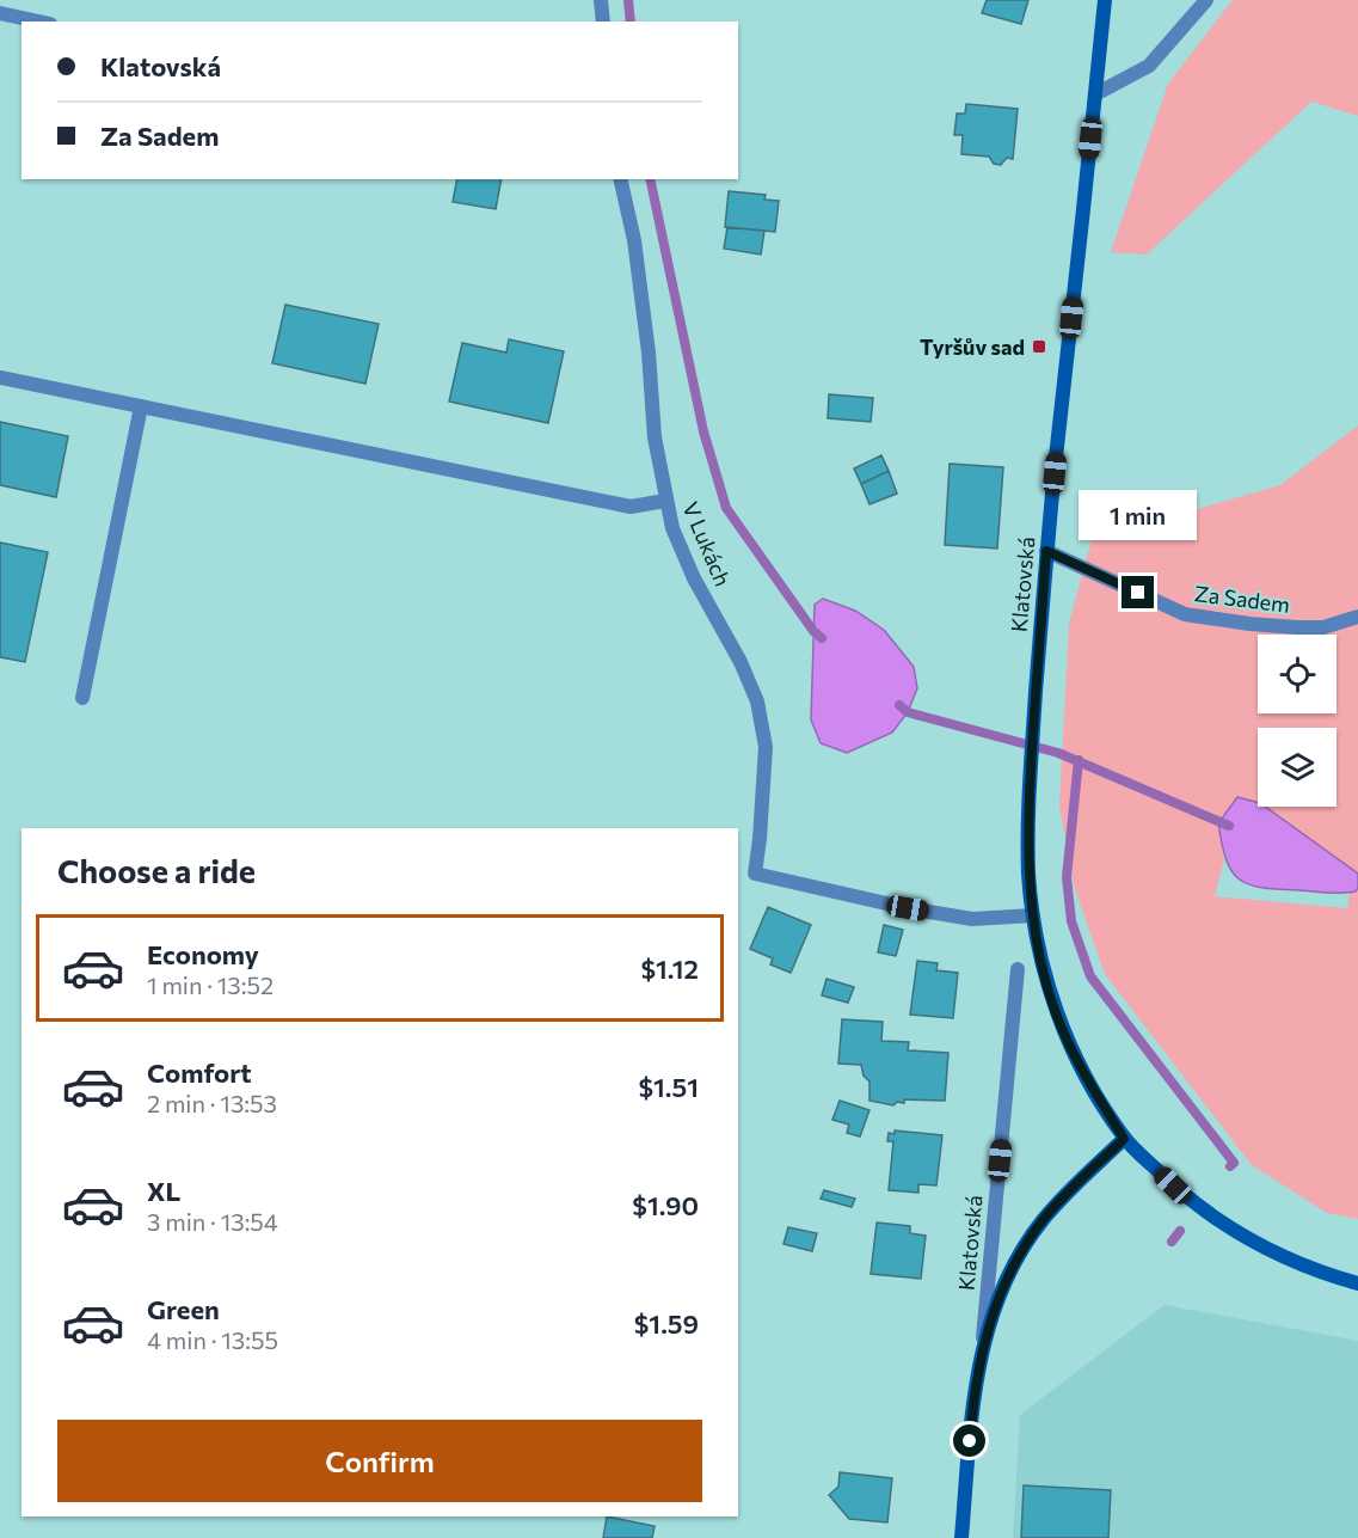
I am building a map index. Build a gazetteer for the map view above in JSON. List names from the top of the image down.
{
  "streets": {
    "main road": ["Klatovská"],
    "street": ["V Lukách", "Za Sadem"]
  },
  "crossings": [
    ["V Lukách", "Klatovská"],
    ["Klatovská", "Za Sadem"]
  ],
  "places": {
    "transit": ["Tyršův sad"]
  },
  "page": {
    "banner": ["Klatovská", "Za Sadem"],
    "bubble": "1 min",
    "heading": "Choose a ride",
    "list": [
      {
        "name": "Economy",
        "note": "1 min · 13:52",
        "value": "$1.12"
      },
      {
        "name": "Comfort",
        "note": "2 min · 13:53",
        "value": "$1.51"
      },
      {
        "name": "XL",
        "note": "3 min · 13:54",
        "value": "$1.90"
      },
      {
        "name": "Green",
        "note": "4 min · 13:55",
        "value": "$1.59"
      }
    ],
    "buttons": "Confirm"
  }
}
